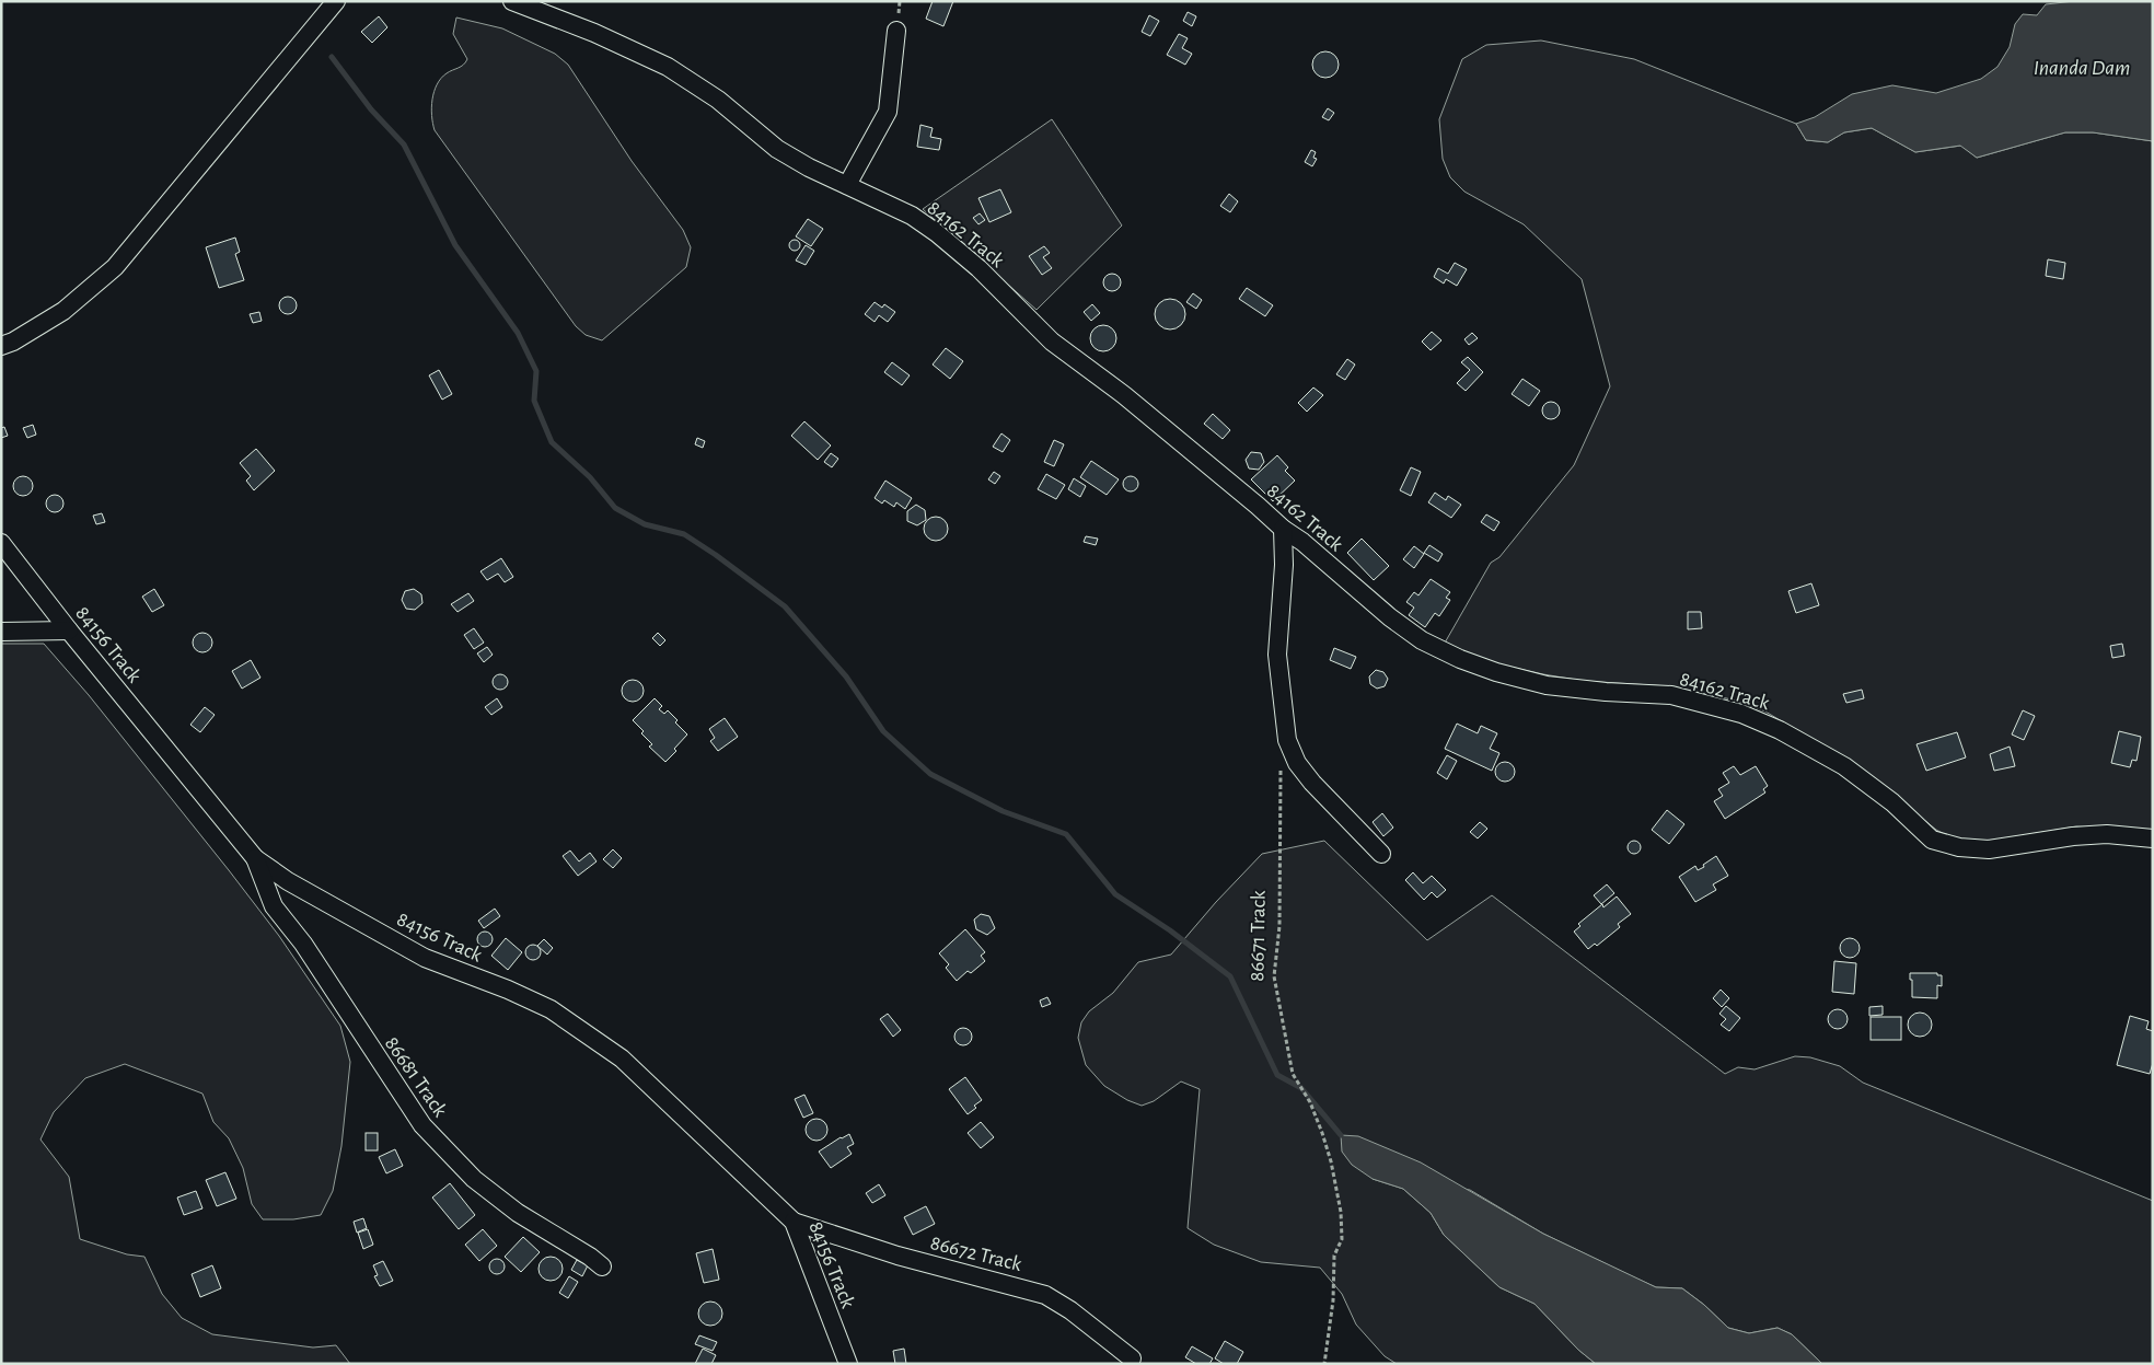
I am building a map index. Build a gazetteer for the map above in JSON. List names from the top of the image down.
{
  "streets": {
    "street": [
      "84162 Track",
      "84156 Track",
      "86681 Track",
      "86672 Track"
    ],
    "path": ["86671 Track"]
  },
  "crossings": [
    ["84156 Track", "86681 Track"],
    ["84156 Track", "86672 Track"]
  ],
  "water": ["Inanda Dam"]
}
